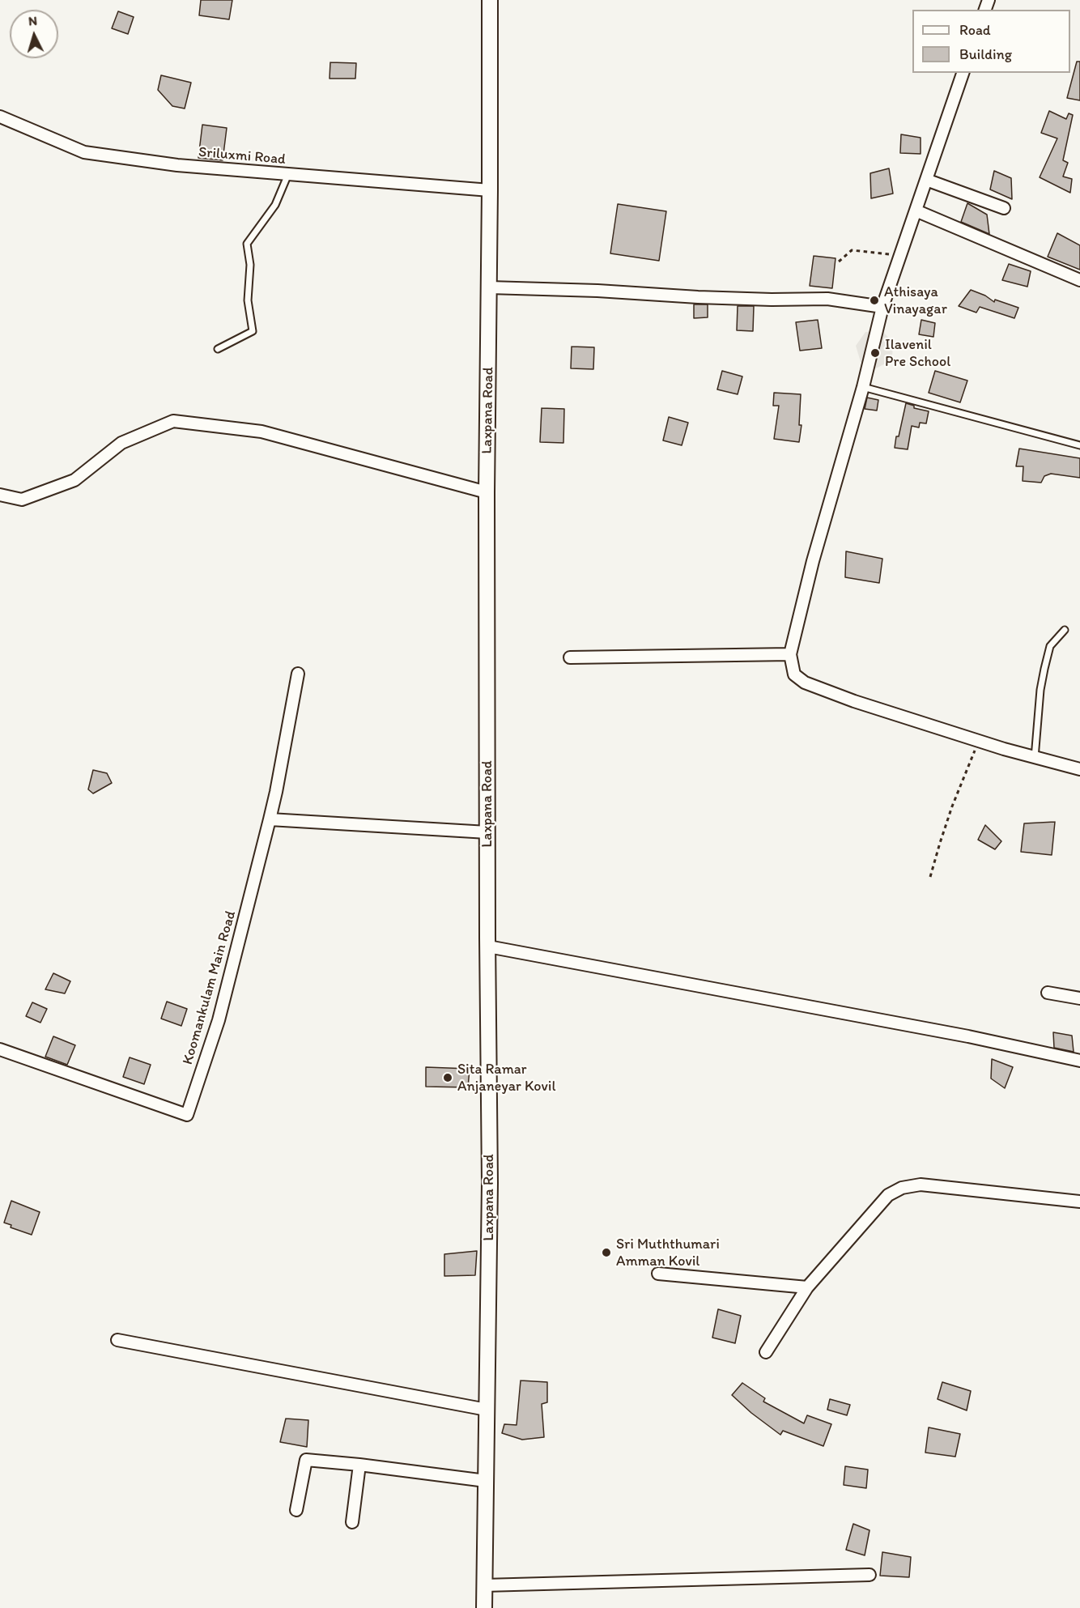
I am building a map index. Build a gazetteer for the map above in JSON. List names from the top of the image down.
{
  "streets": {
    "street": ["Sriluxmi Road", "Laxpana Road", "Koomankulam Main Road"]
  },
  "crossings": [
    ["Sriluxmi Road", "Laxpana Road"]
  ],
  "places": [
    "Athisaya Vinayagar",
    "Ilavenil Pre School",
    "Sita Ramar Anjaneyar Kovil",
    "Sri Muththumari Amman Kovil"
  ],
  "legend": ["Road", "Building"],
  "north": "top"
}
